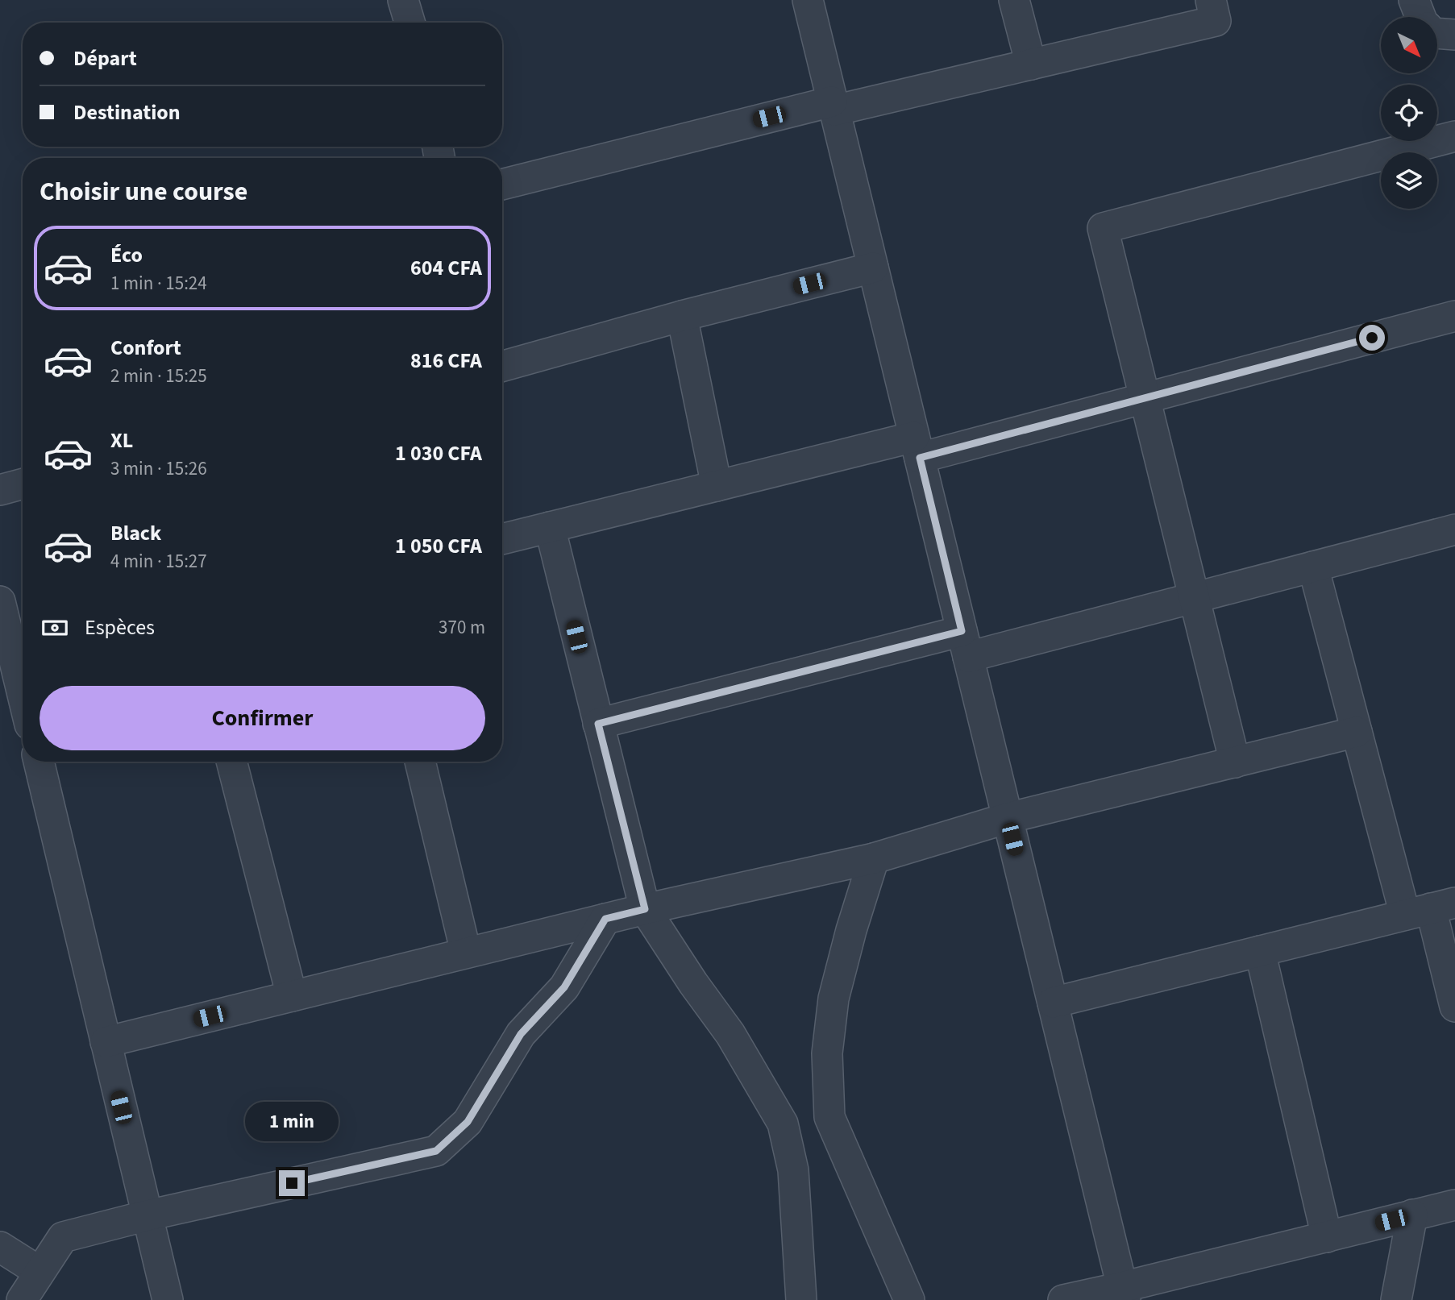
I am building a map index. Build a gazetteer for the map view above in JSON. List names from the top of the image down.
{
  "north": "bottom right",
  "page": {
    "banner": ["Départ", "Destination"],
    "heading": "Choisir une course",
    "list": [
      {
        "name": "Éco",
        "note": "1 min · 15:24",
        "value": "604 CFA"
      },
      {
        "name": "Confort",
        "note": "2 min · 15:25",
        "value": "816 CFA"
      },
      {
        "name": "XL",
        "note": "3 min · 15:26",
        "value": "1 030 CFA"
      },
      {
        "name": "Black",
        "note": "4 min · 15:27",
        "value": "1 050 CFA"
      }
    ],
    "pay": ["Espèces", "370 m"],
    "buttons": "Confirmer",
    "bubble": "1 min"
  }
}
